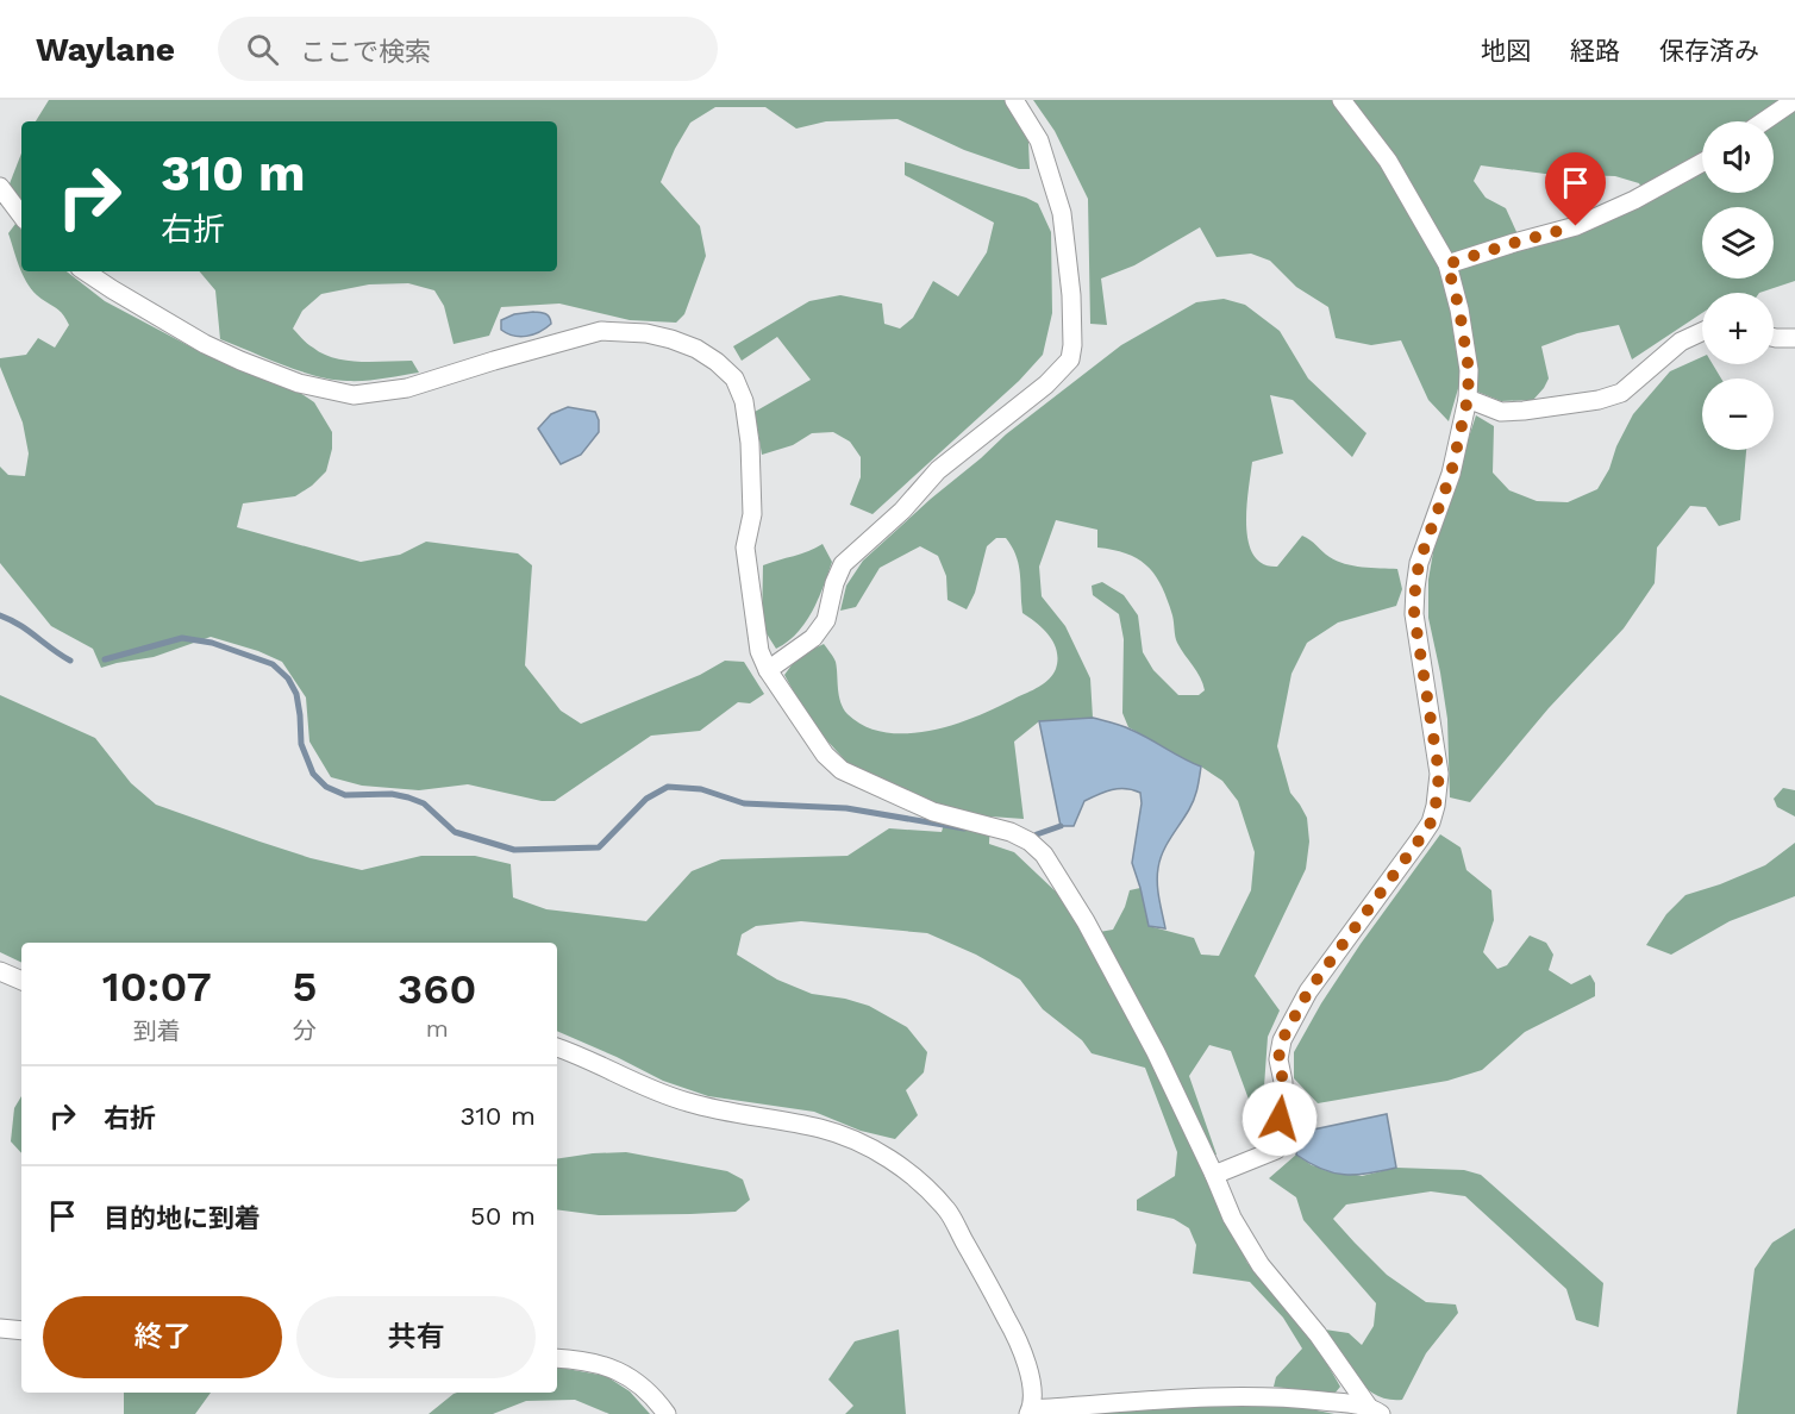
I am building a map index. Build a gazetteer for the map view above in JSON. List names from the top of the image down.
{
  "page": {
    "header": "Waylane",
    "search": "ここで検索",
    "nav": ["地図", "経路", "保存済み"],
    "map_buttons": ["+", "−"],
    "turn": ["310 m", "右折"],
    "eta": [
      "10:07",
      "到着",
      "5",
      "分",
      "360",
      "m"
    ],
    "list": [
      {
        "name": "右折",
        "value": "310 m"
      },
      {
        "name": "目的地に到着",
        "value": "50 m"
      }
    ],
    "buttons": ["終了", "共有"]
  }
}
